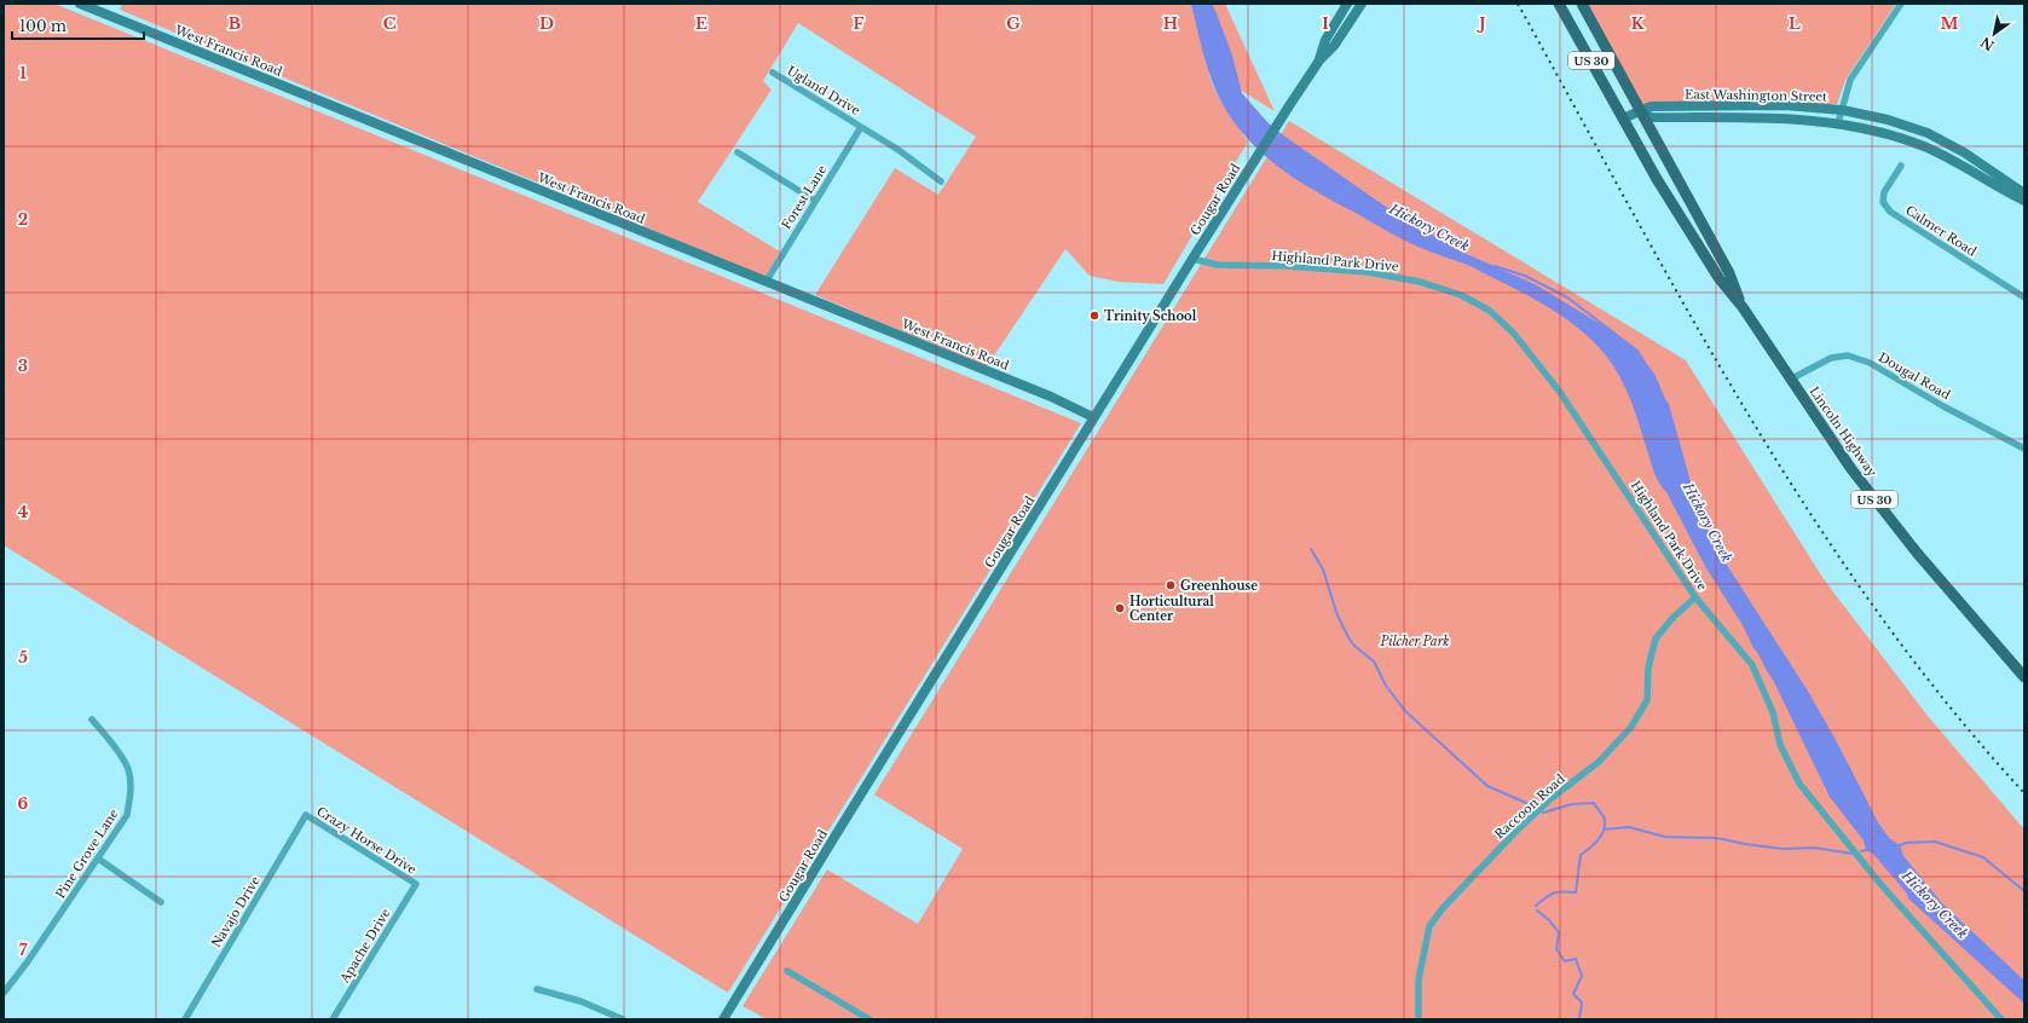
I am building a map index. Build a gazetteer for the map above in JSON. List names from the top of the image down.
{
  "streets": {
    "main road": ["US 30", "Lincoln Highway"],
    "street": [
      "West Francis Road",
      "Ugland Drive",
      "East Washington Street",
      "Forest Lane",
      "Gougar Road",
      "Calmer Road",
      "Highland Park Drive",
      "Dougal Road",
      "Raccoon Road",
      "Crazy Horse Drive",
      "Pine Grove Lane",
      "Navajo Drive",
      "Apache Drive"
    ]
  },
  "crossings": [
    ["West Francis Road", "Forest Lane"],
    ["West Francis Road", "Gougar Road"],
    ["Ugland Drive", "Forest Lane"],
    ["East Washington Street", "Lincoln Highway"],
    ["Gougar Road", "Highland Park Drive"],
    ["Highland Park Drive", "Raccoon Road"],
    ["Dougal Road", "Lincoln Highway"],
    ["Crazy Horse Drive", "Navajo Drive"],
    ["Crazy Horse Drive", "Apache Drive"]
  ],
  "water": ["Hickory Creek"],
  "parks": ["Pilcher Park"],
  "places": ["Trinity School", "Greenhouse", "Horticultural Center"],
  "scale_bar": "100 m",
  "north": "bottom left",
  "grid": {
    "columns": [
      "B",
      "C",
      "D",
      "E",
      "F",
      "G",
      "H",
      "I",
      "J",
      "K",
      "L",
      "M"
    ],
    "rows": [
      "1",
      "2",
      "3",
      "4",
      "5",
      "6",
      "7"
    ]
  }
}
